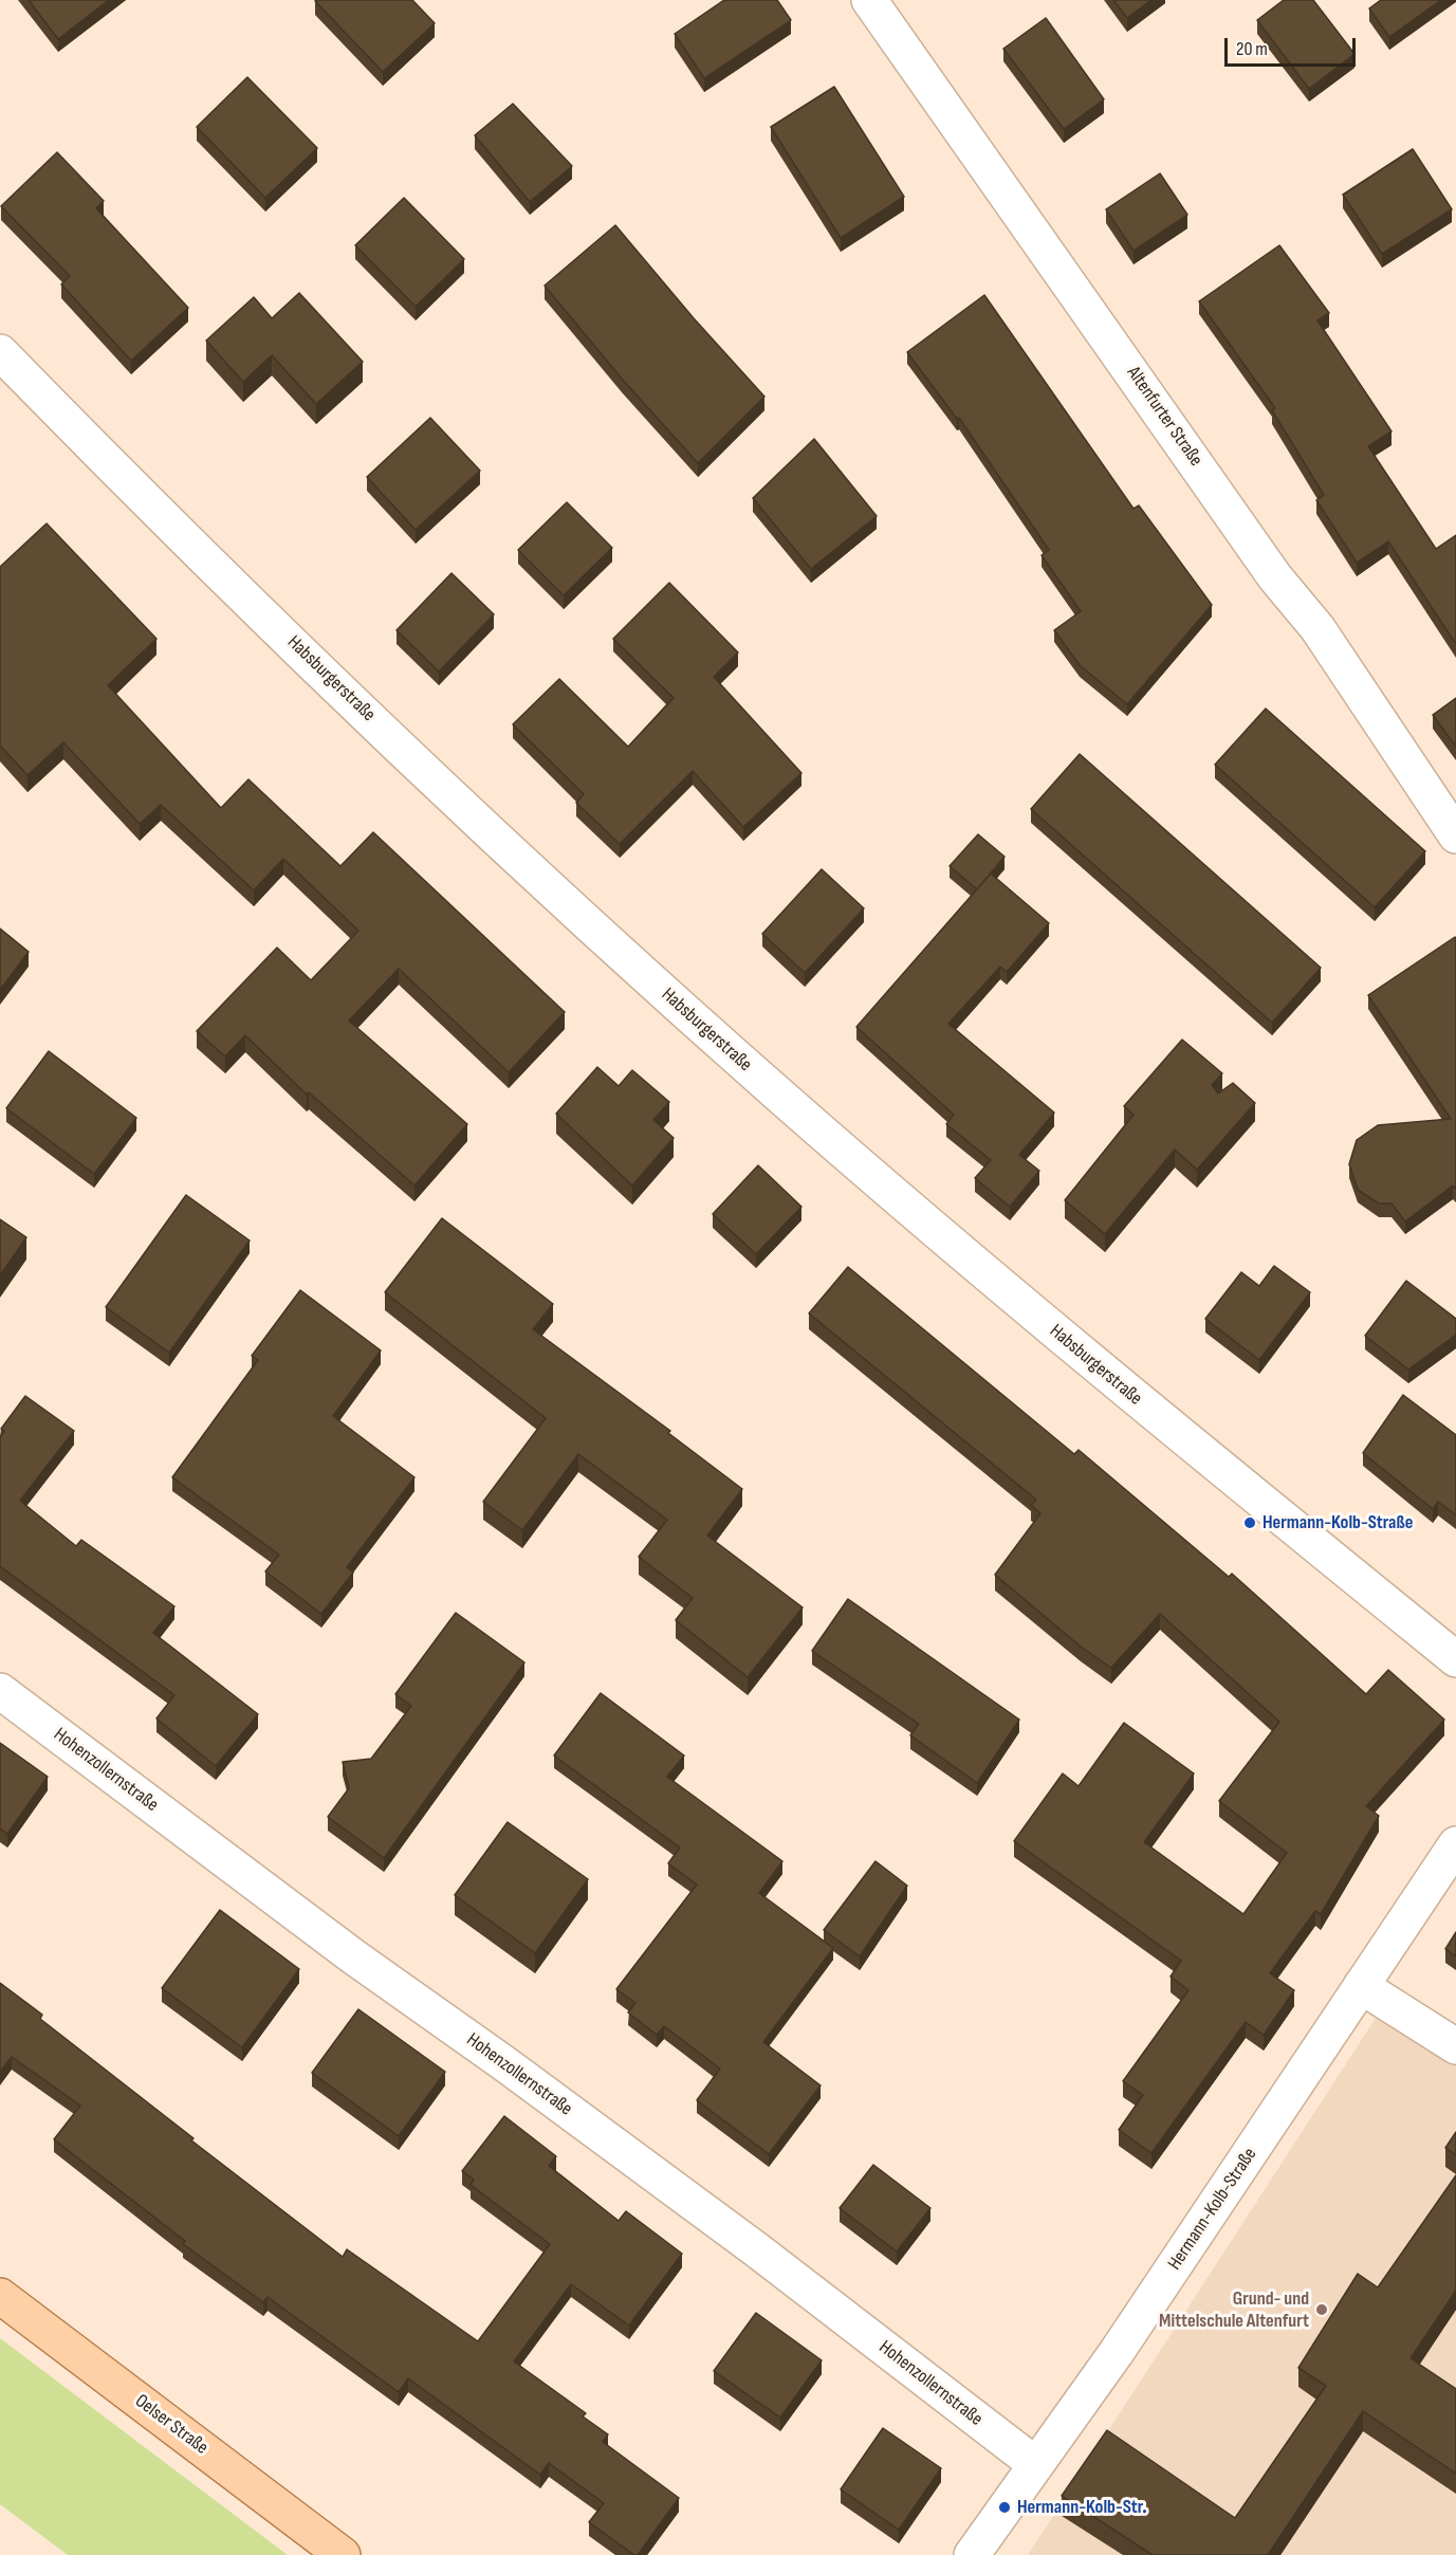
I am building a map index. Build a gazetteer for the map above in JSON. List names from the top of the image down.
{
  "streets": {
    "main road": ["Oelser Straße"],
    "street": [
      "Altenfurter Straße",
      "Habsburgerstraße",
      "Hohenzollernstraße",
      "Hermann-Kolb-Straße"
    ]
  },
  "crossings": [
    ["Hohenzollernstraße", "Hermann-Kolb-Straße"]
  ],
  "places": ["Hermann-Kolb-Straße", "Grund- und Mittelschule Altenfurt", "Hermann-Kolb-Str."],
  "scale_bar": "20 m"
}
